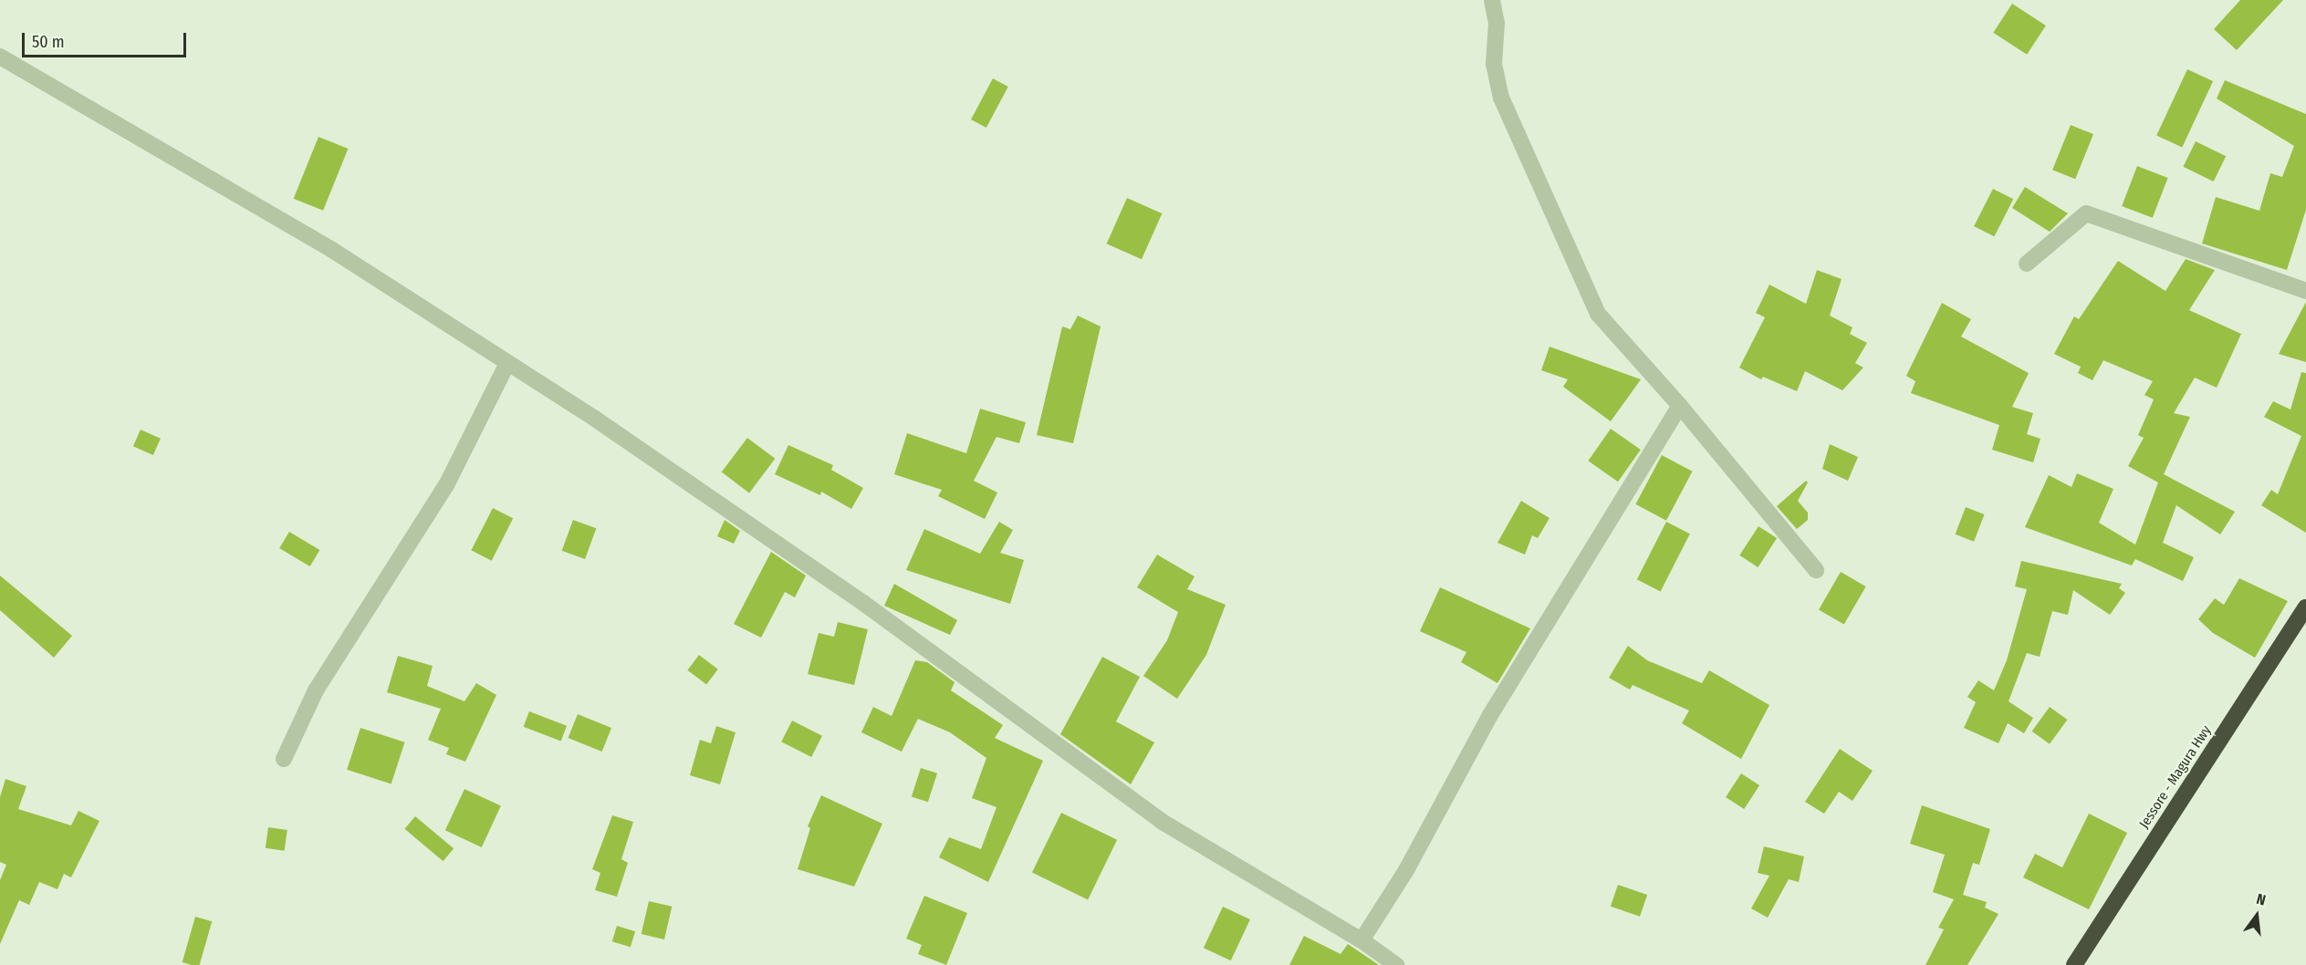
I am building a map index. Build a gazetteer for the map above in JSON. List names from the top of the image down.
{
  "streets": {
    "highway": ["Jessore - Magura Hwy"]
  },
  "scale_bar": "50 m",
  "north": "top"
}
